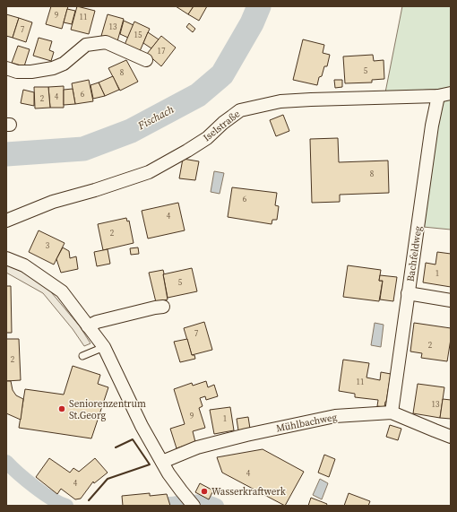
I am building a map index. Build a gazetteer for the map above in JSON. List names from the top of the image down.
{
  "streets": {
    "street": ["Iselstraße", "Bachfeldweg", "Mühlbachweg"]
  },
  "crossings": [
    ["Iselstraße", "Bachfeldweg"],
    ["Bachfeldweg", "Mühlbachweg"]
  ],
  "water": ["Fischach"],
  "places": ["Seniorenzentrum St.Georg", "Wasserkraftwerk"],
  "house_numbers": [
    "9",
    "11",
    "13",
    "7",
    "15",
    "17",
    "5",
    "8",
    "6",
    "4",
    "2",
    "8",
    "6",
    "4",
    "2",
    "3",
    "1",
    "5",
    "7",
    "2",
    "2",
    "11",
    "13",
    "9",
    "1",
    "4",
    "4"
  ]
}
